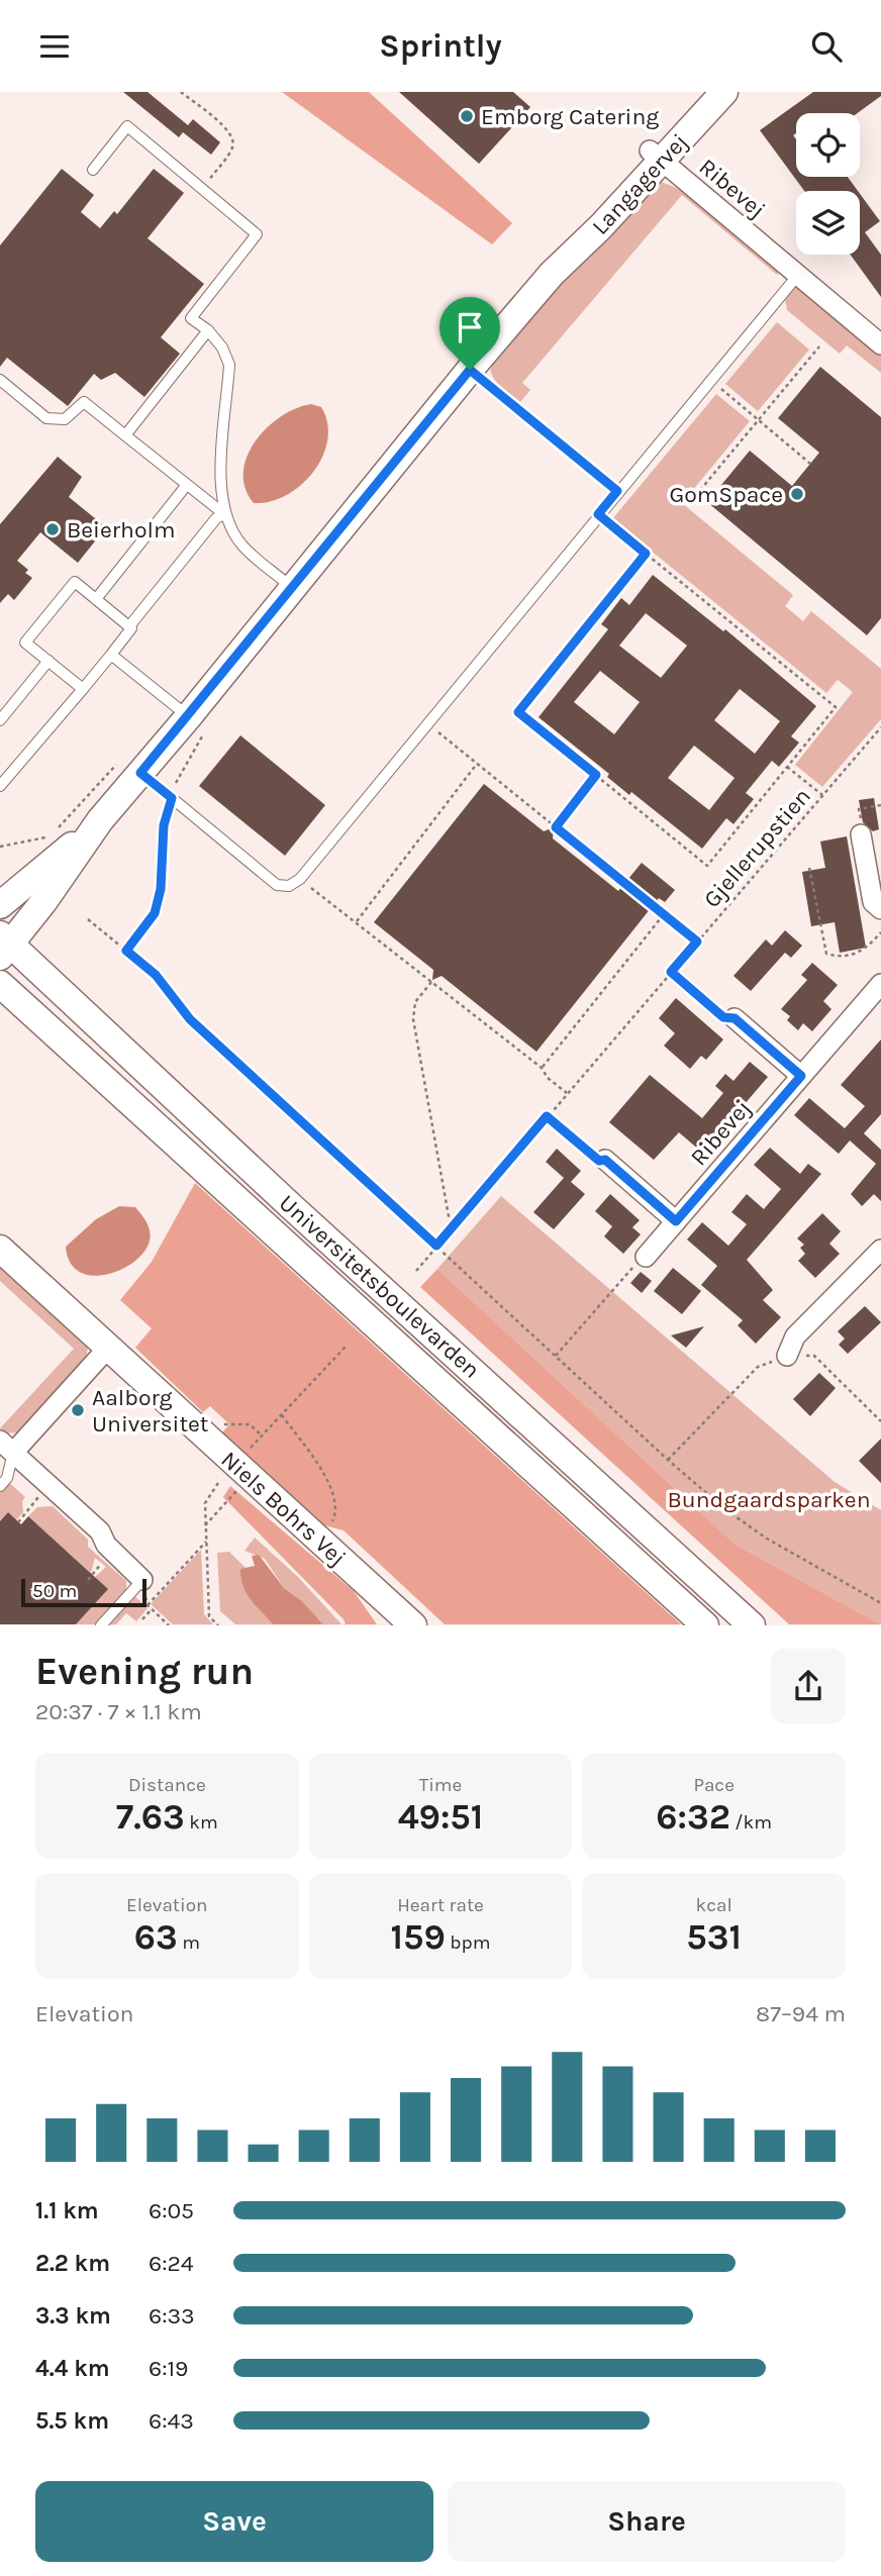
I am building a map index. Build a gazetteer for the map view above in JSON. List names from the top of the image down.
{
  "streets": {
    "main road": ["Langagervej", "Universitetsboulevarden", "Niels Bohrs Vej"],
    "street": ["Ribevej"],
    "path": ["Gjellerupstien"]
  },
  "crossings": [
    ["Langagervej", "Ribevej"],
    ["Langagervej", "Universitetsboulevarden"]
  ],
  "parks": ["Bundgaardsparken"],
  "places": [
    "Emborg Catering",
    "GomSpace",
    "Beierholm",
    "Aalborg Universitet"
  ],
  "scale_bar": "50 m",
  "page": {
    "header": "Sprintly",
    "scale": "50 m",
    "heading": ["Evening run", "20:37 · 7 × 1.1 km"],
    "stats": [
      ["Distance", "7.63 km"],
      ["Time", "49:51"],
      ["Pace", "6:32 /km"],
      ["Elevation", "63 m"],
      ["Heart rate", "159 bpm"],
      ["kcal", "531"]
    ],
    "chart": ["Elevation", "87–94 m"],
    "list": [
      {
        "name": "1.1 km",
        "note": "6:05"
      },
      {
        "name": "2.2 km",
        "note": "6:24"
      },
      {
        "name": "3.3 km",
        "note": "6:33"
      },
      {
        "name": "4.4 km",
        "note": "6:19"
      },
      {
        "name": "5.5 km",
        "note": "6:43"
      }
    ],
    "buttons": ["Save", "Share"]
  }
}
